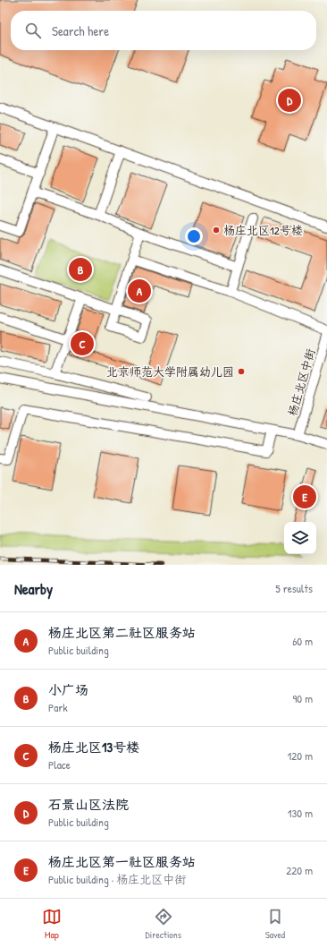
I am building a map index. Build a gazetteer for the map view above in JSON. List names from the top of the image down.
{
  "streets": {
    "street": ["杨庄北区中街"]
  },
  "places": ["杨庄北区12号楼", "北京师范大学附属幼儿园"],
  "page": {
    "search": "Search here",
    "pins": [
      "D",
      "B",
      "A",
      "C",
      "E"
    ],
    "heading": ["Nearby", "5 results"],
    "list": [
      {
        "mark": "A",
        "name": "杨庄北区第二社区服务站",
        "note": "Public building",
        "value": "60 m"
      },
      {
        "mark": "B",
        "name": "小广场",
        "note": "Park",
        "value": "90 m"
      },
      {
        "mark": "C",
        "name": "杨庄北区13号楼",
        "note": "Place",
        "value": "120 m"
      },
      {
        "mark": "D",
        "name": "石景山区法院",
        "note": "Public building",
        "value": "130 m"
      },
      {
        "mark": "E",
        "name": "杨庄北区第一社区服务站",
        "note": "Public building · 杨庄北区中街",
        "value": "220 m"
      }
    ],
    "nav": ["Map", "Directions", "Saved"]
  }
}
